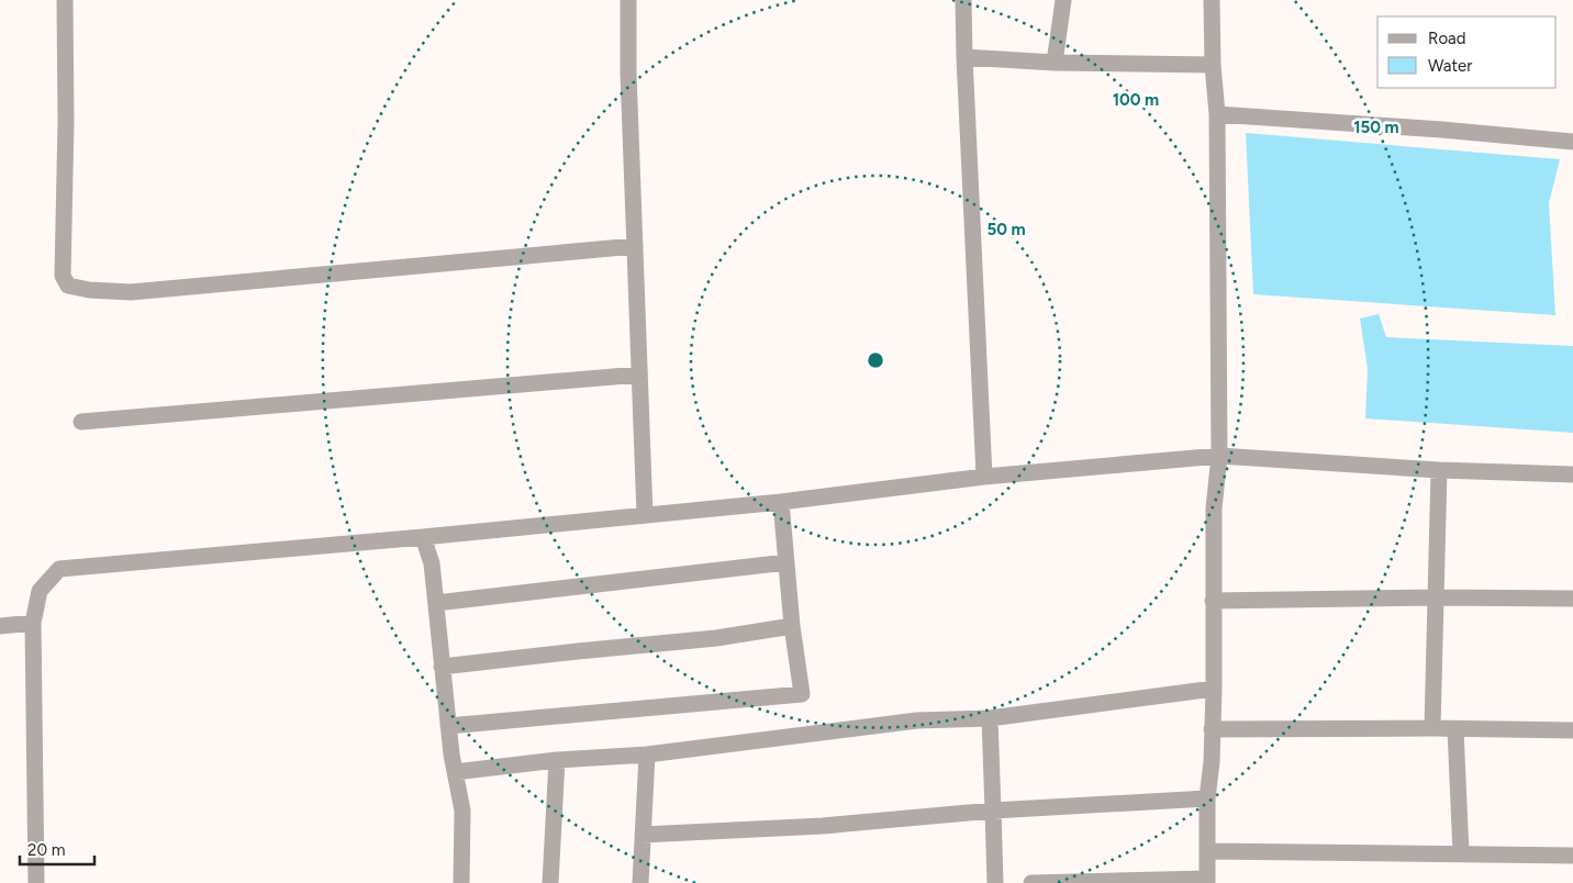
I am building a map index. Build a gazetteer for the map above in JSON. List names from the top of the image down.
{
  "legend": ["Road", "Water"],
  "scale_bar": "20 m",
  "rings": ["100 m", "150 m", "50 m"]
}
